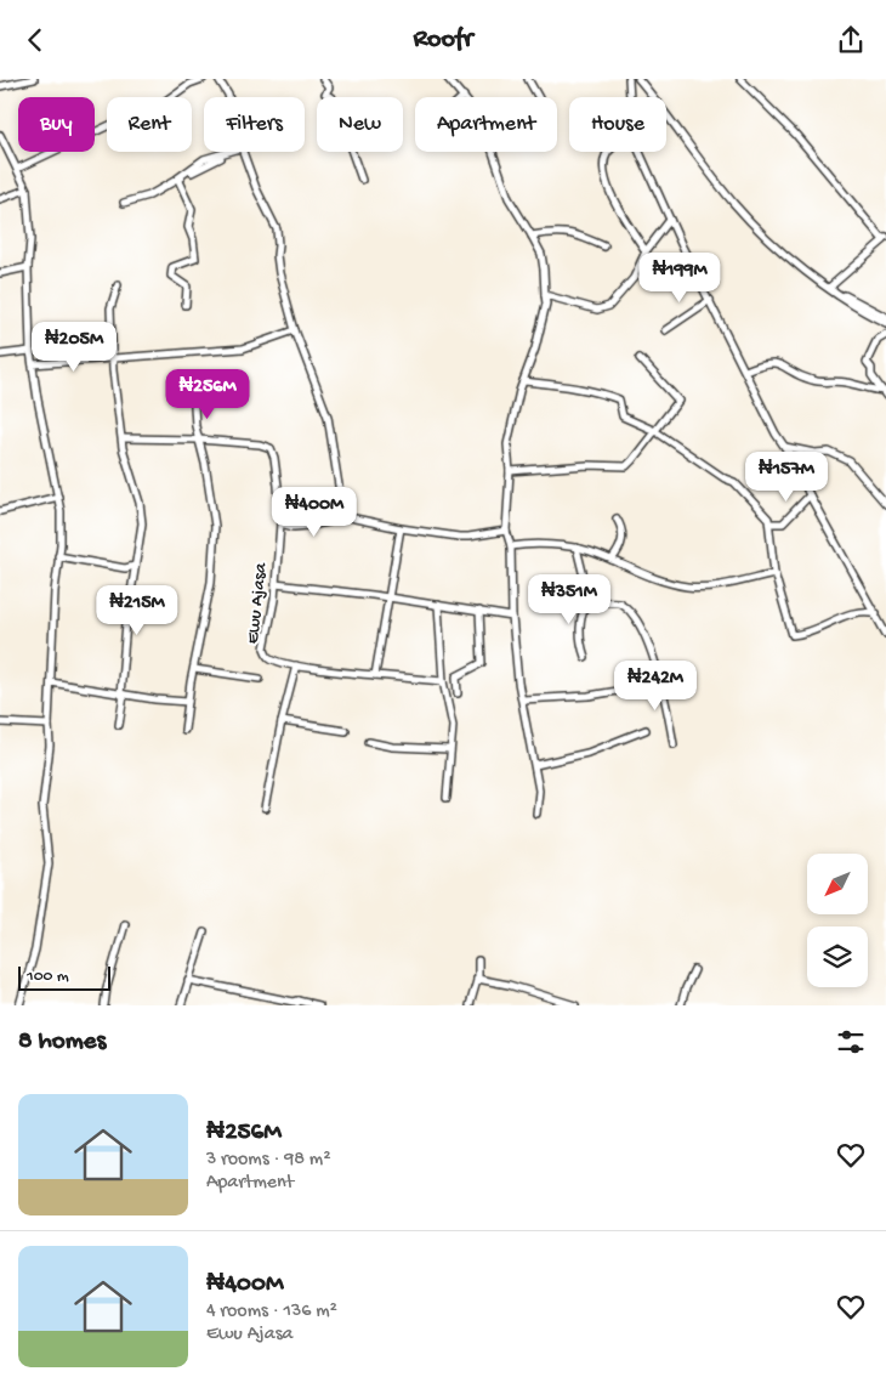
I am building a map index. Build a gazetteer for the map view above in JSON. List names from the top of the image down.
{
  "streets": {
    "street": ["Ewu Ajasa"]
  },
  "scale_bar": "100 m",
  "north": "bottom left",
  "page": {
    "header": "Roofr",
    "chip": [
      "Buy",
      "Rent",
      "Filters",
      "New",
      "Apartment",
      "House"
    ],
    "price": [
      "₦199M",
      "₦205M",
      "₦256M",
      "₦157M",
      "₦400M",
      "₦351M",
      "₦215M",
      "₦242M"
    ],
    "scale": "100 m",
    "heading": "8 homes",
    "list": [
      {
        "name": "₦256M",
        "note": "3 rooms · 98 m² · Apartment"
      },
      {
        "name": "₦400M",
        "note": "4 rooms · 136 m² · Ewu Ajasa"
      }
    ]
  }
}
